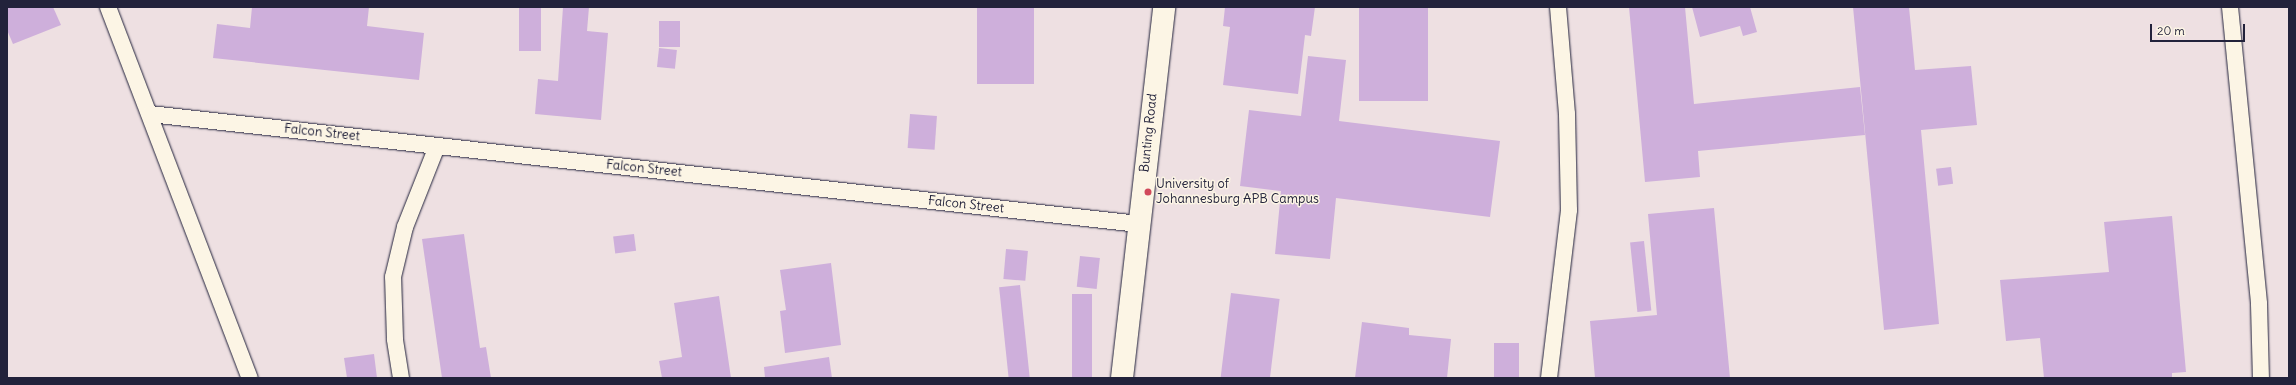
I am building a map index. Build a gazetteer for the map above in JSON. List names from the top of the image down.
{
  "streets": {
    "street": ["Bunting Road"],
    "lane": ["Falcon Street"]
  },
  "crossings": [
    ["Falcon Street", "Bunting Road"]
  ],
  "places": ["University of Johannesburg APB Campus"],
  "scale_bar": "20 m"
}
